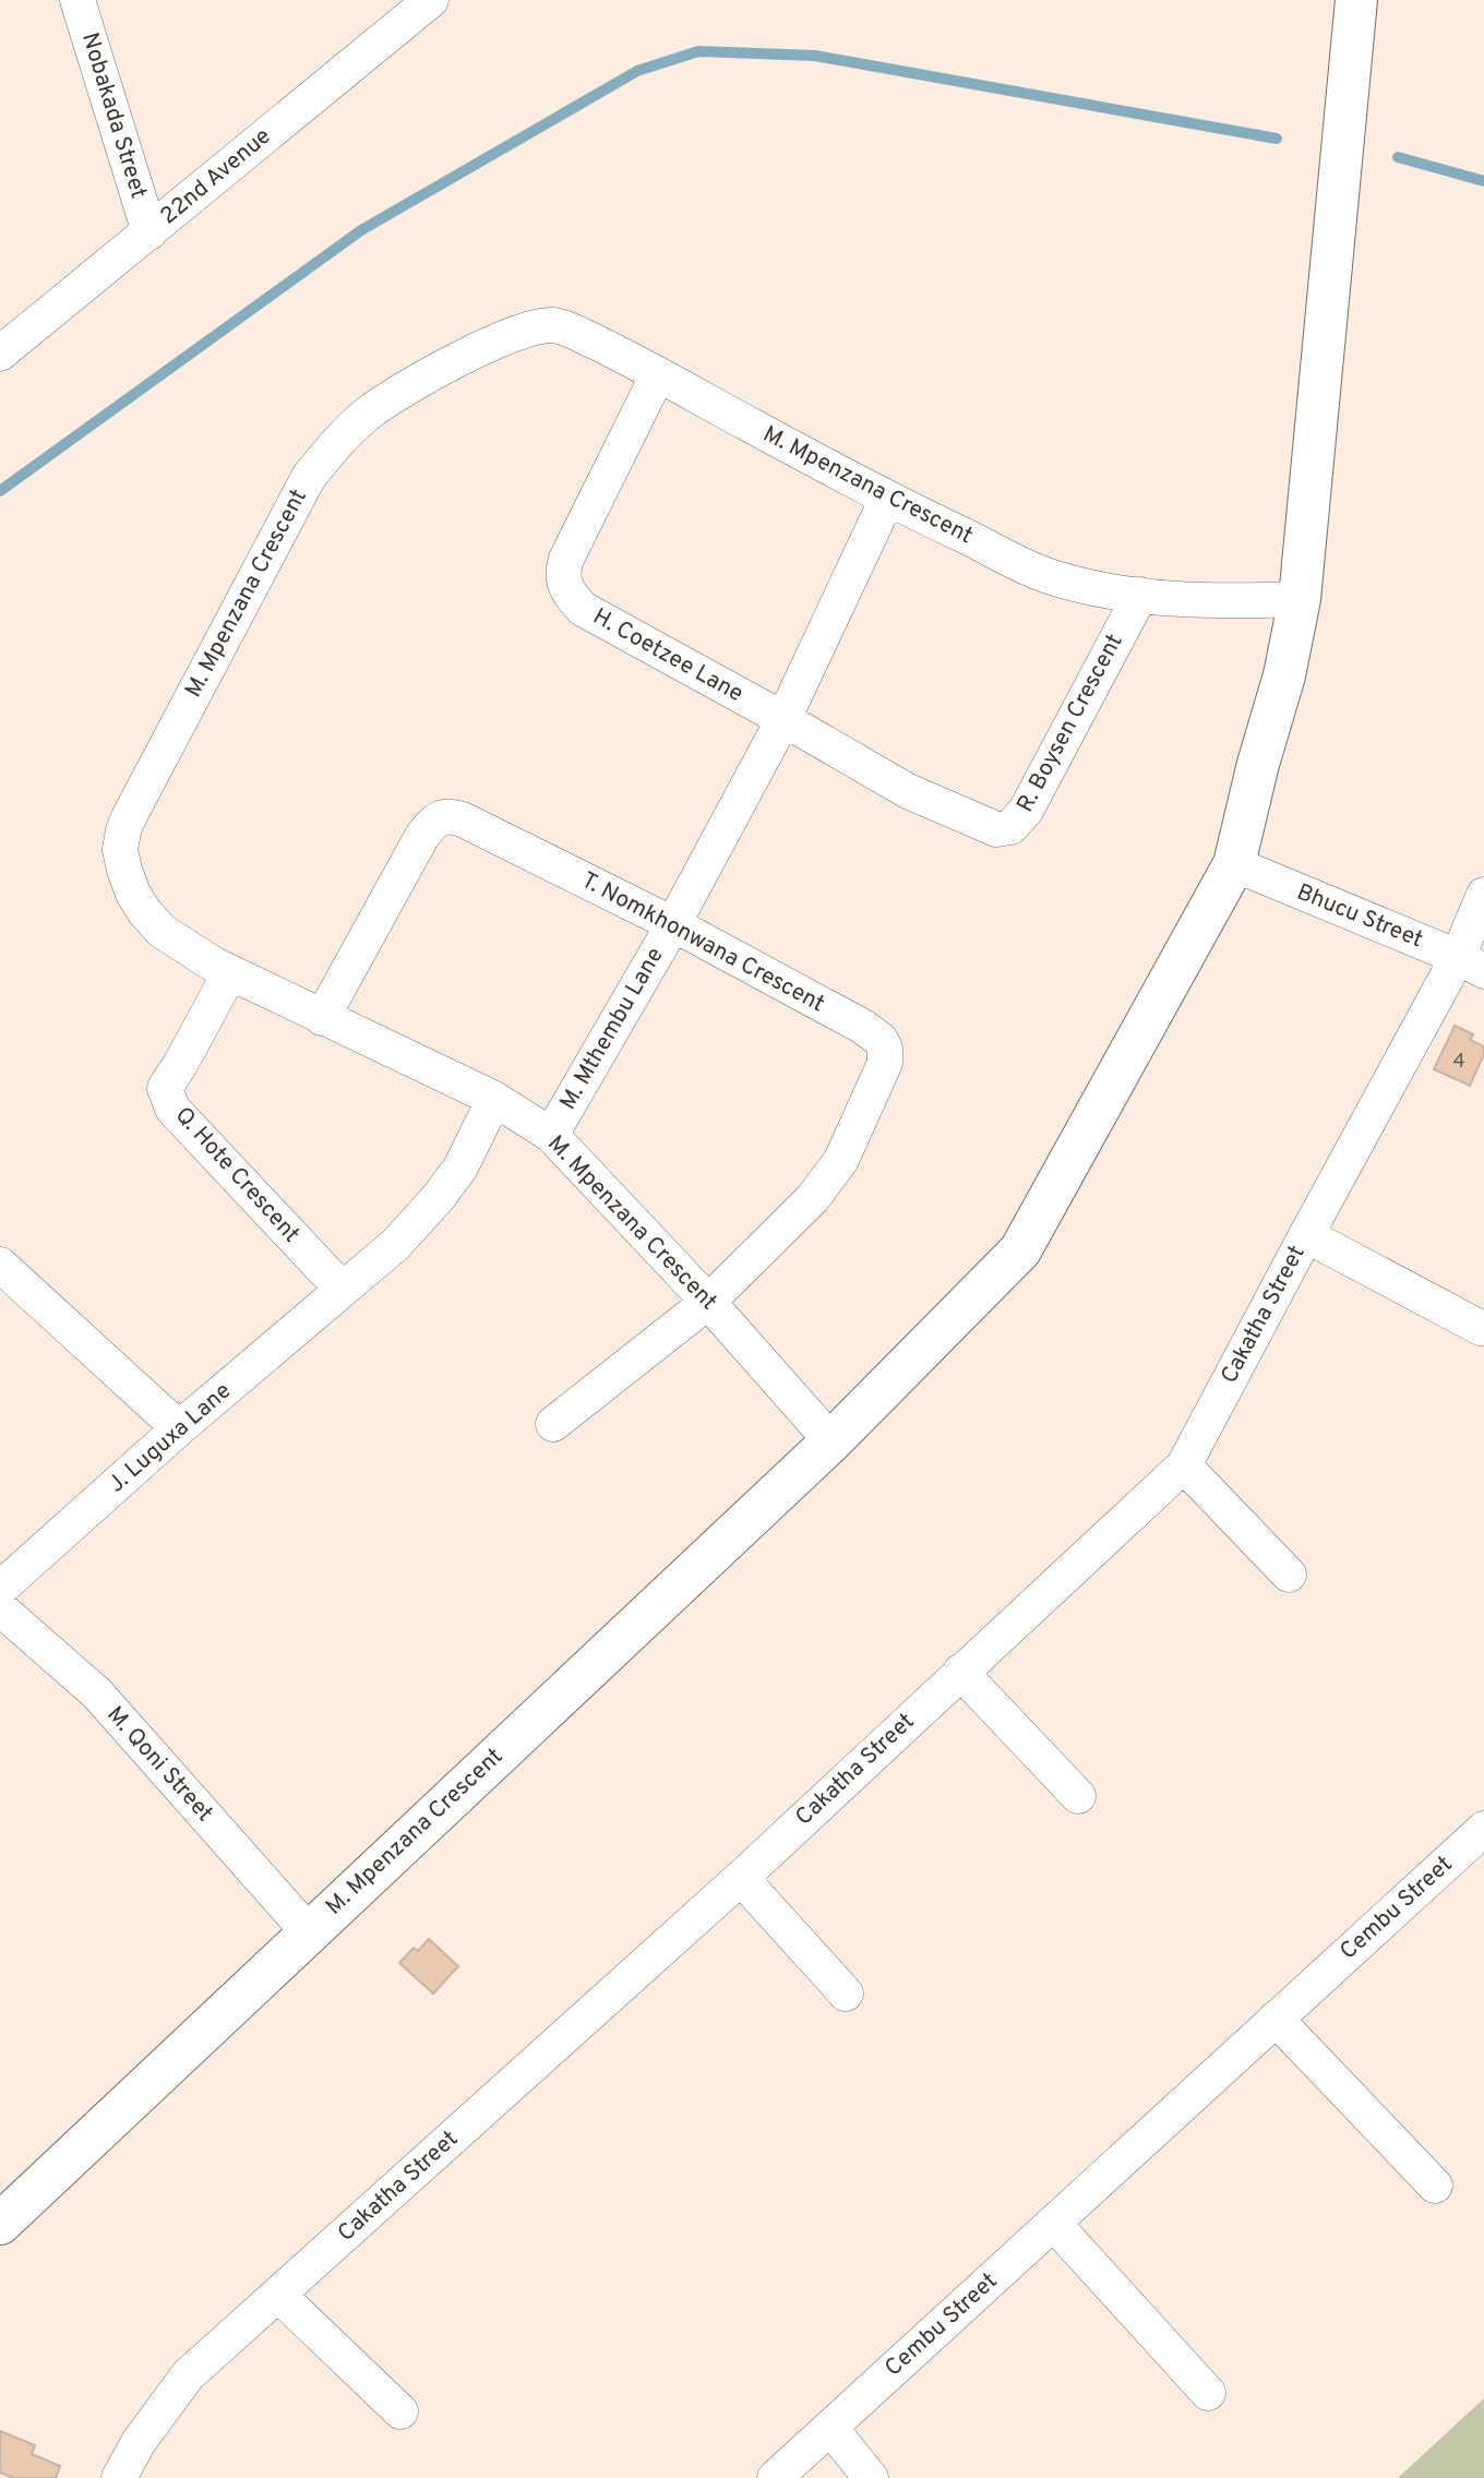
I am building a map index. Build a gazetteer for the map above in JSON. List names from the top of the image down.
{
  "streets": {
    "main road": ["M. Mpenzana Crescent"],
    "street": [
      "Nobakada Street",
      "22nd Avenue",
      "H. Coetzee Lane",
      "R. Boysen Crescent",
      "Bhucu Street",
      "T. Nomkhonwana Crescent",
      "M. Mthembu Lane",
      "Q. Hote Crescent",
      "Cakatha Street",
      "J. Luguxa Lane",
      "M. Qoni Street",
      "Cembu Street"
    ]
  },
  "crossings": [
    ["Nobakada Street", "22nd Avenue"],
    ["M. Mpenzana Crescent", "H. Coetzee Lane"],
    ["M. Mpenzana Crescent", "R. Boysen Crescent"],
    ["M. Mpenzana Crescent", "Bhucu Street"],
    ["M. Mpenzana Crescent", "T. Nomkhonwana Crescent"],
    ["M. Mpenzana Crescent", "M. Mthembu Lane"],
    ["M. Mpenzana Crescent", "Q. Hote Crescent"],
    ["M. Mpenzana Crescent", "J. Luguxa Lane"],
    ["M. Mpenzana Crescent", "M. Qoni Street"],
    ["H. Coetzee Lane", "R. Boysen Crescent"],
    ["Bhucu Street", "Cakatha Street"],
    ["T. Nomkhonwana Crescent", "M. Mthembu Lane"],
    ["Q. Hote Crescent", "J. Luguxa Lane"]
  ],
  "house_numbers": ["4"]
}
